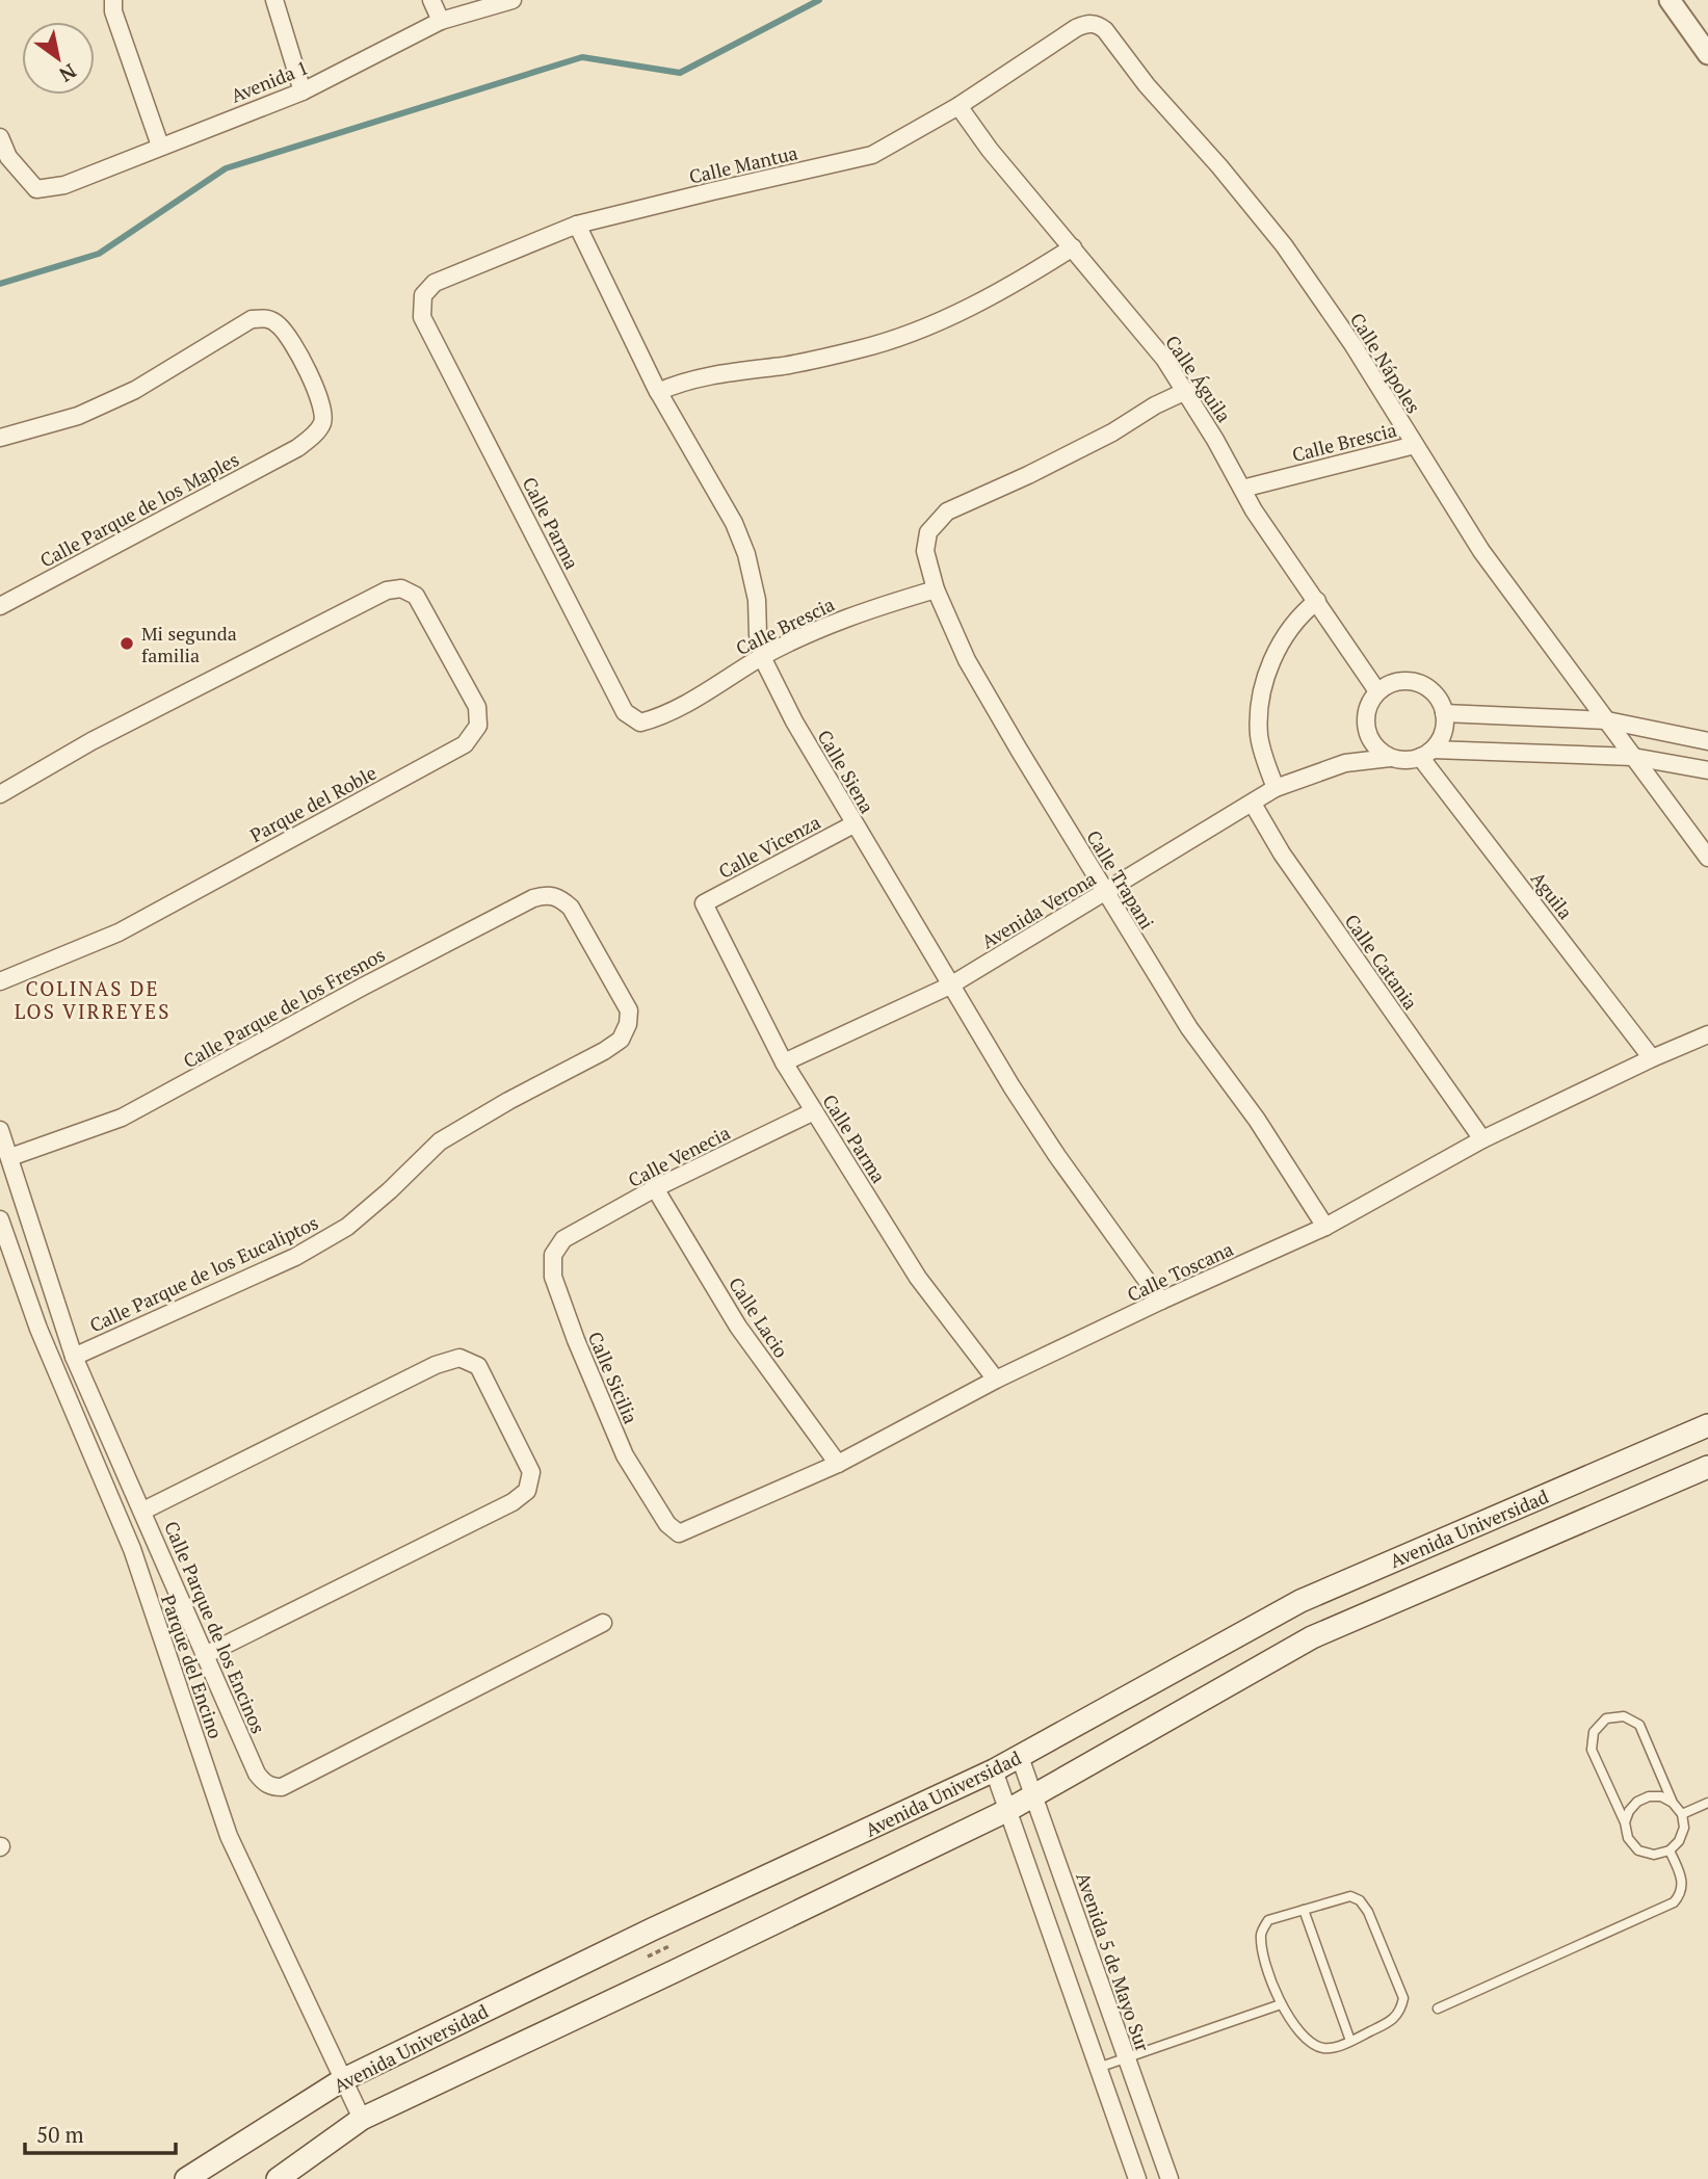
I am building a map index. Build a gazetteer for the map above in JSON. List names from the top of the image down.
{
  "streets": {
    "main road": ["Avenida Universidad"],
    "street": [
      "Avenida 1",
      "Calle Mantua",
      "Calle Nápoles",
      "Calle Águila",
      "Calle Brescia",
      "Calle Parque de los Maples",
      "Calle Parma",
      "Calle Siena",
      "Parque del Roble",
      "Calle Vicenza",
      "Calle Trapani",
      "Aguila",
      "Avenida Verona",
      "Calle Catania",
      "Calle Parque de los Fresnos",
      "Calle Venecia",
      "Calle Toscana",
      "Calle Parque de los Eucaliptos",
      "Calle Lacio",
      "Calle Sicilia",
      "Calle Parque de los Encinos",
      "Parque del Encino",
      "Avenida 5 de Mayo Sur"
    ]
  },
  "crossings": [
    ["Calle Mantua", "Calle Nápoles"],
    ["Calle Mantua", "Calle Águila"],
    ["Calle Mantua", "Calle Parma"],
    ["Calle Mantua", "Calle Siena"],
    ["Calle Nápoles", "Calle Brescia"],
    ["Calle Águila", "Calle Brescia"],
    ["Calle Águila", "Calle Trapani"],
    ["Calle Águila", "Aguila"],
    ["Calle Águila", "Avenida Verona"],
    ["Calle Brescia", "Calle Parma"],
    ["Calle Brescia", "Calle Siena"],
    ["Calle Brescia", "Calle Trapani"],
    ["Calle Parma", "Calle Vicenza"],
    ["Calle Parma", "Avenida Verona"],
    ["Calle Parma", "Calle Venecia"],
    ["Calle Parma", "Calle Toscana"],
    ["Calle Siena", "Calle Vicenza"],
    ["Calle Siena", "Avenida Verona"],
    ["Calle Siena", "Calle Toscana"],
    ["Calle Trapani", "Avenida Verona"],
    ["Calle Trapani", "Calle Toscana"],
    ["Aguila", "Avenida Verona"],
    ["Aguila", "Calle Toscana"],
    ["Avenida Verona", "Calle Catania"],
    ["Calle Catania", "Calle Toscana"],
    ["Calle Parque de los Fresnos", "Calle Parque de los Eucaliptos"],
    ["Calle Parque de los Fresnos", "Calle Parque de los Encinos"],
    ["Calle Venecia", "Calle Lacio"],
    ["Calle Venecia", "Calle Sicilia"],
    ["Calle Toscana", "Calle Lacio"],
    ["Calle Toscana", "Calle Sicilia"],
    ["Calle Parque de los Eucaliptos", "Calle Parque de los Encinos"],
    ["Avenida Universidad", "Parque del Encino"],
    ["Avenida Universidad", "Avenida 5 de Mayo Sur"]
  ],
  "districts": ["COLINAS DE LOS VIRREYES"],
  "places": ["Mi segunda familia"],
  "scale_bar": "50 m",
  "north": "bottom right"
}
